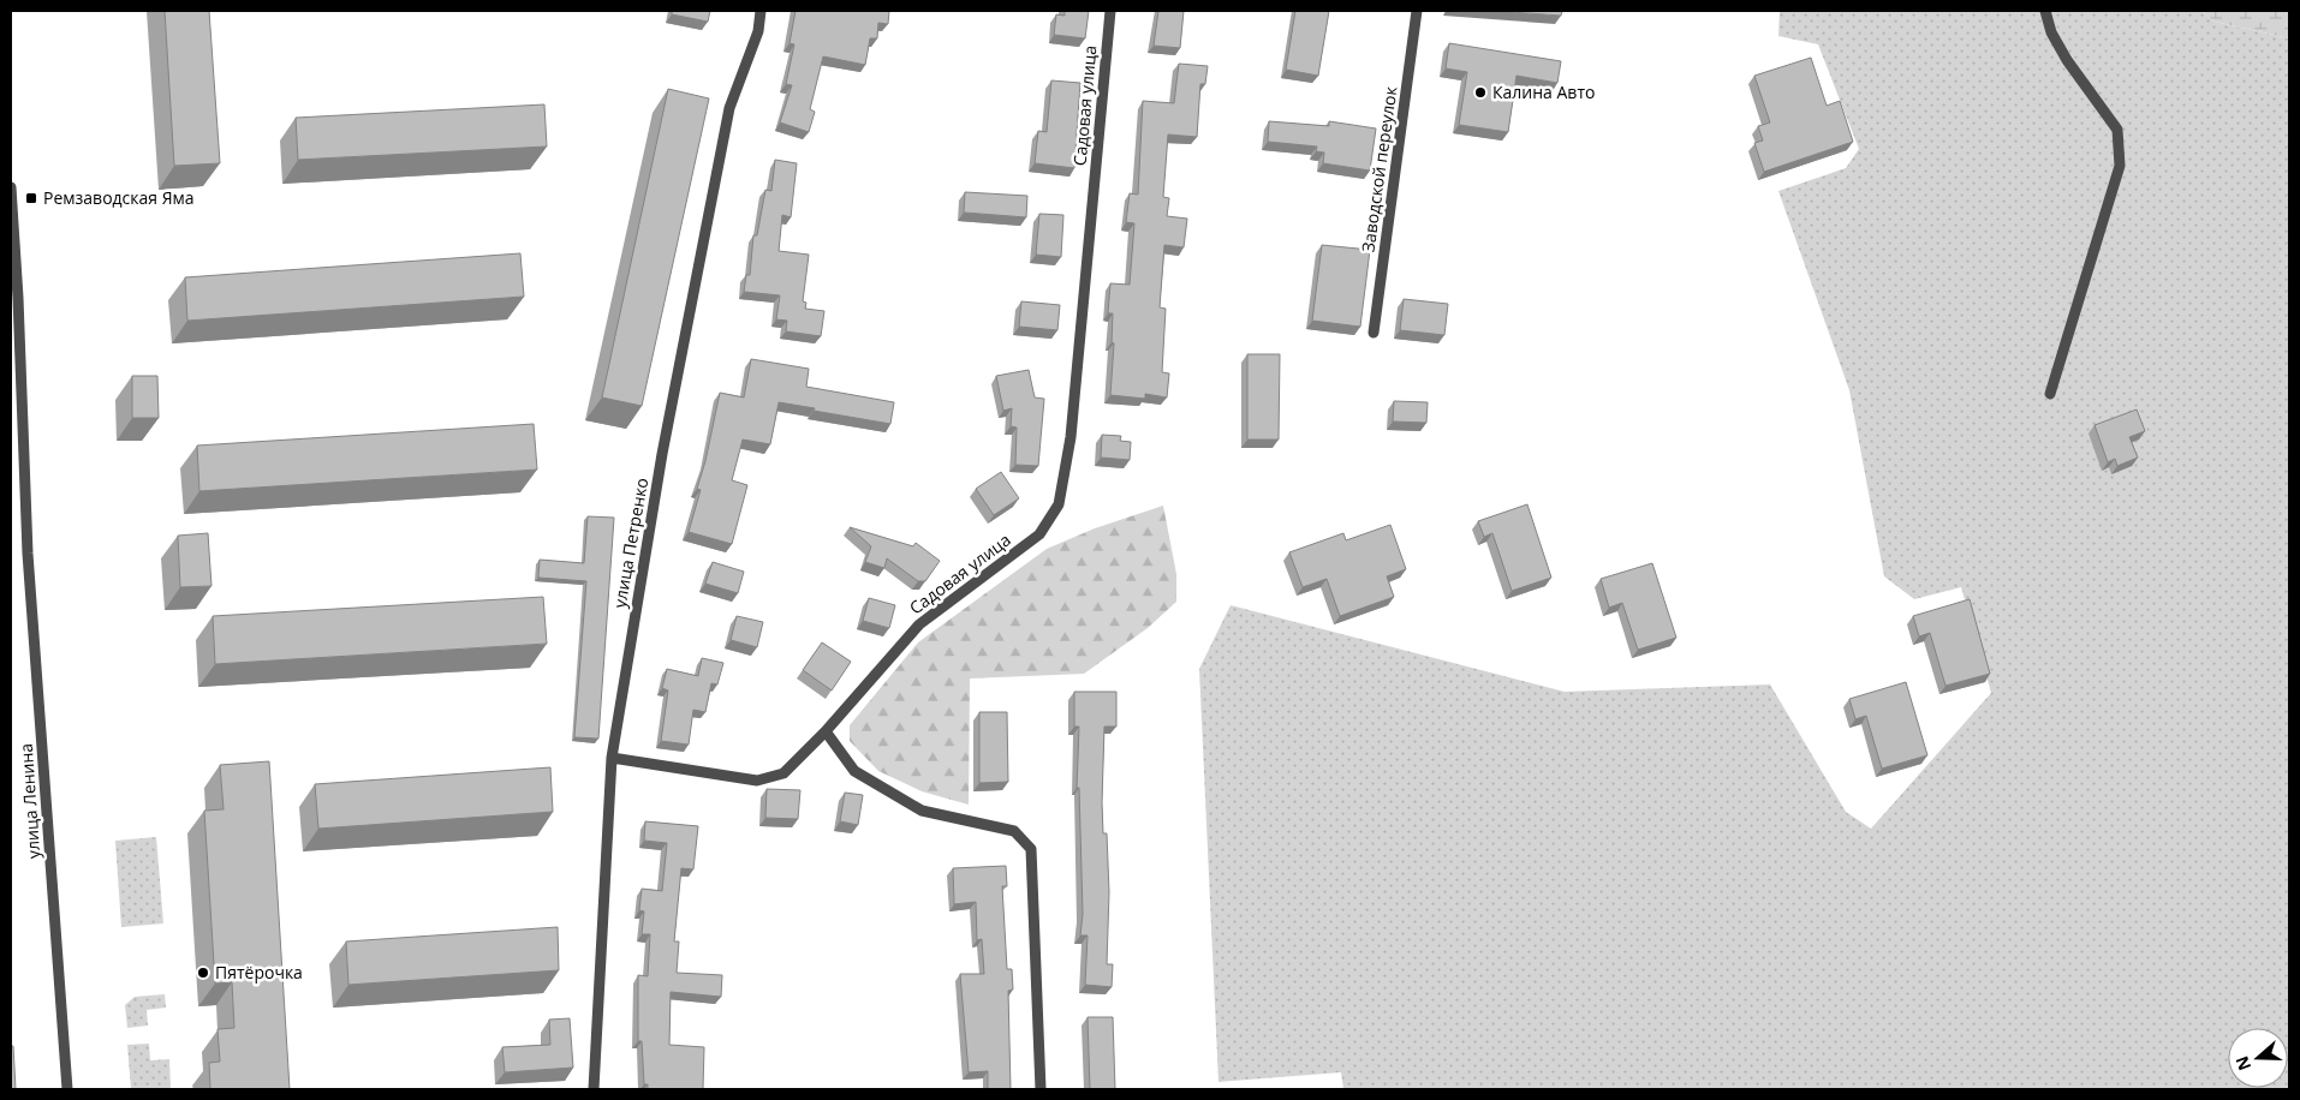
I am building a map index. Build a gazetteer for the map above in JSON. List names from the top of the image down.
{
  "streets": {
    "street": [
      "Садовая улица",
      "Заводской переулок",
      "улица Петренко",
      "улица Ленина"
    ]
  },
  "crossings": [
    ["Садовая улица", "улица Петренко"]
  ],
  "places": {
    "other": ["Калина Авто", "Пятёрочка"],
    "transit": ["Ремзаводская Яма"]
  },
  "north": "left"
}
